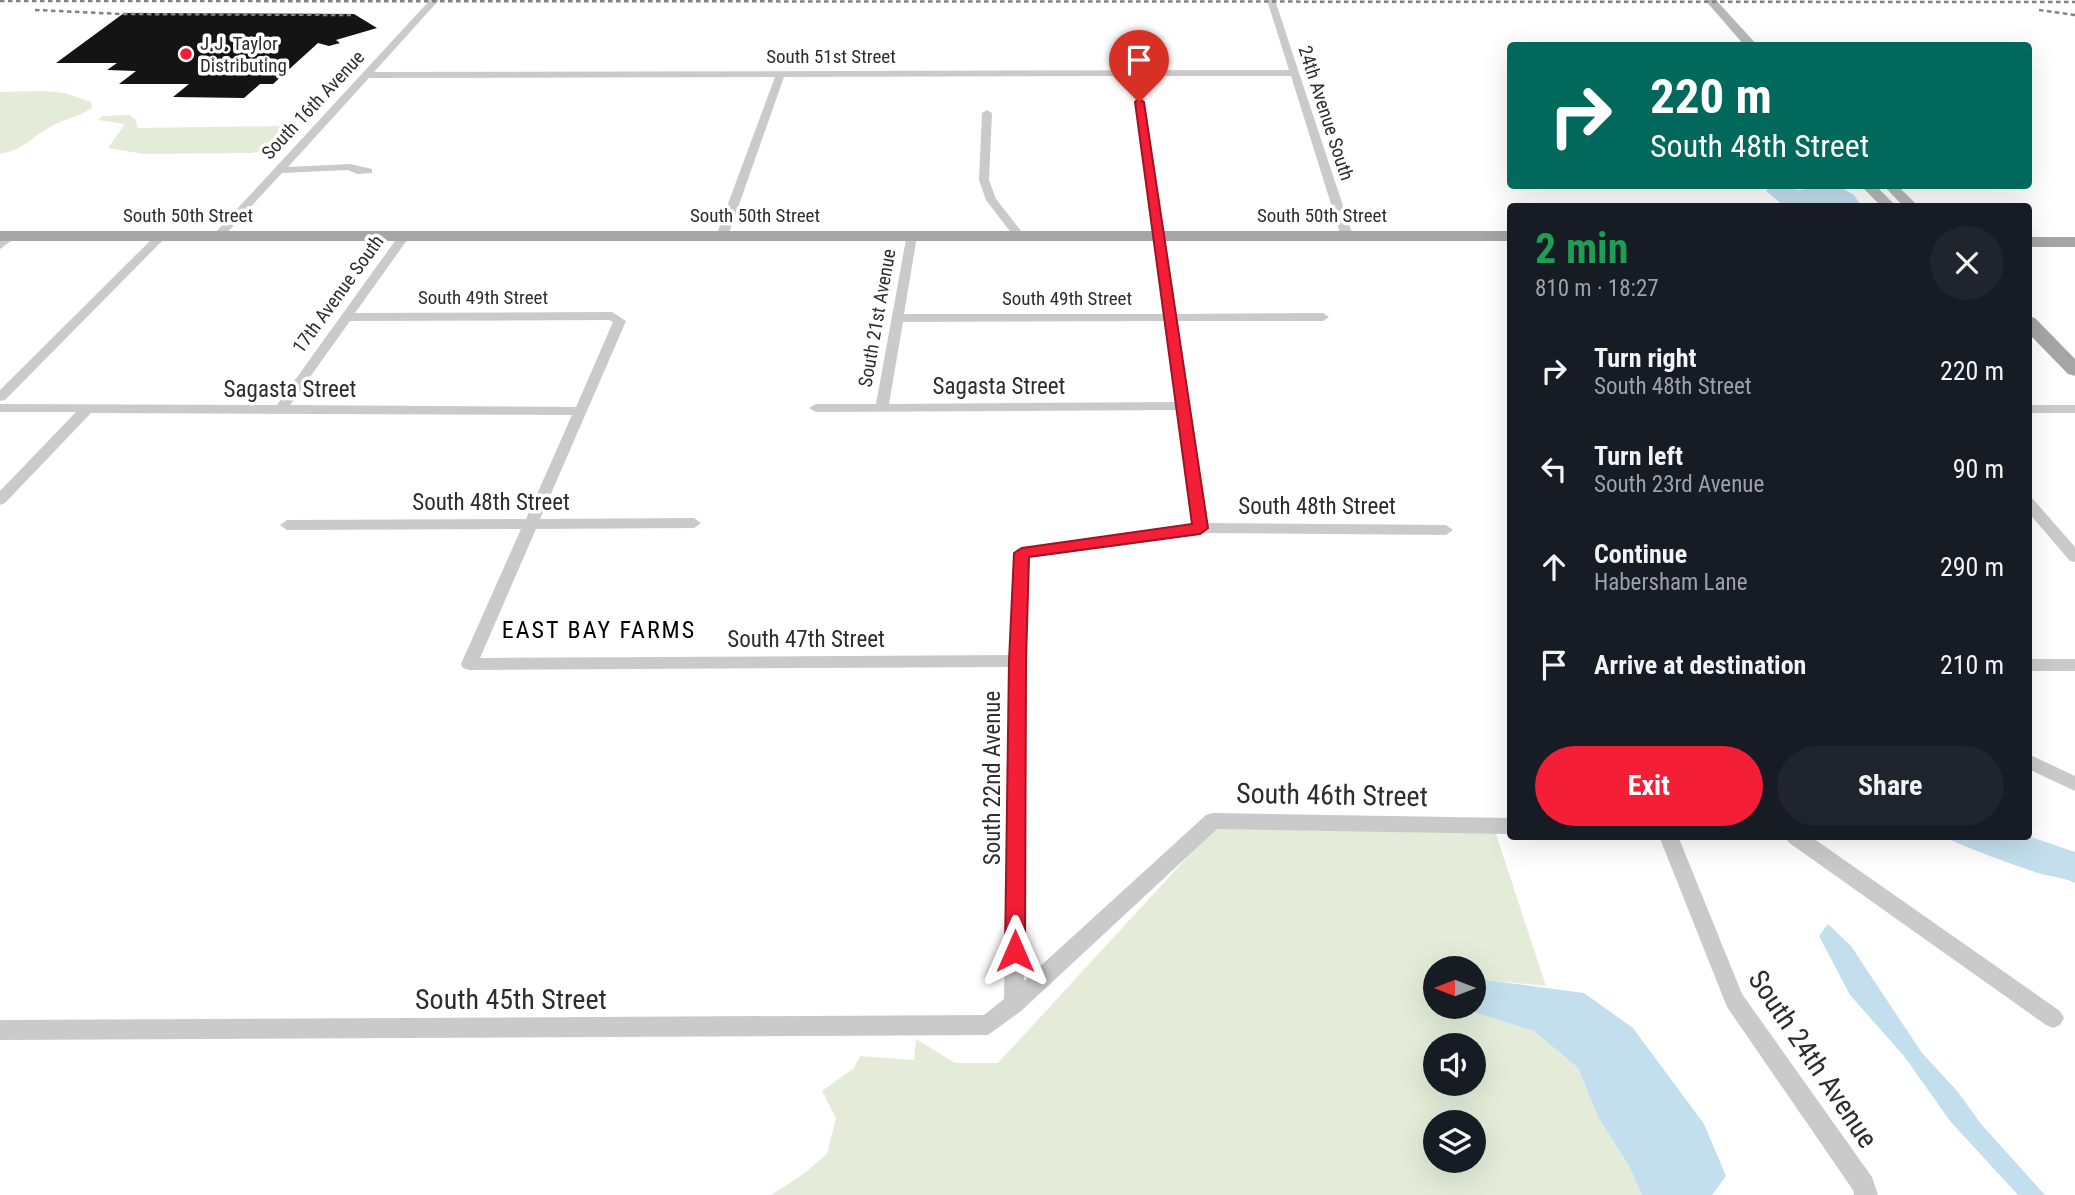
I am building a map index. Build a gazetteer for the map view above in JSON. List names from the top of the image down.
{
  "streets": {
    "main road": ["South 50th Street"],
    "street": [
      "South 51st Street",
      "South 16th Avenue",
      "24th Avenue South",
      "17th Avenue South",
      "South 49th Street",
      "South 21st Avenue",
      "Sagasta Street",
      "South 48th Street",
      "South 47th Street",
      "South 22nd Avenue",
      "South 46th Street",
      "South 45th Street",
      "South 24th Avenue"
    ]
  },
  "crossings": [
    ["South 51st Street", "South 16th Avenue"],
    ["South 51st Street", "24th Avenue South"],
    ["South 16th Avenue", "South 50th Street"],
    ["24th Avenue South", "South 50th Street"],
    ["South 50th Street", "17th Avenue South"],
    ["South 50th Street", "South 21st Avenue"],
    ["17th Avenue South", "South 49th Street"],
    ["17th Avenue South", "Sagasta Street"],
    ["South 49th Street", "South 21st Avenue"],
    ["South 49th Street", "Sagasta Street"],
    ["South 21st Avenue", "Sagasta Street"],
    ["South 48th Street", "South 47th Street"],
    ["South 48th Street", "South 22nd Avenue"],
    ["South 47th Street", "South 22nd Avenue"],
    ["South 22nd Avenue", "South 46th Street"],
    ["South 22nd Avenue", "South 45th Street"],
    ["South 46th Street", "South 45th Street"]
  ],
  "districts": ["EAST BAY FARMS"],
  "places": ["J.J. Taylor Distributing"],
  "north": "left",
  "page": {
    "turn": ["220 m", "South 48th Street"],
    "heading": ["2 min", "810 m · 18:27"],
    "list": [
      {
        "name": "Turn right",
        "note": "South 48th Street",
        "value": "220 m"
      },
      {
        "name": "Turn left",
        "note": "South 23rd Avenue",
        "value": "90 m"
      },
      {
        "name": "Continue",
        "note": "Habersham Lane",
        "value": "290 m"
      },
      {
        "name": "Arrive at destination",
        "value": "210 m"
      }
    ],
    "buttons": ["Exit", "Share"]
  }
}
